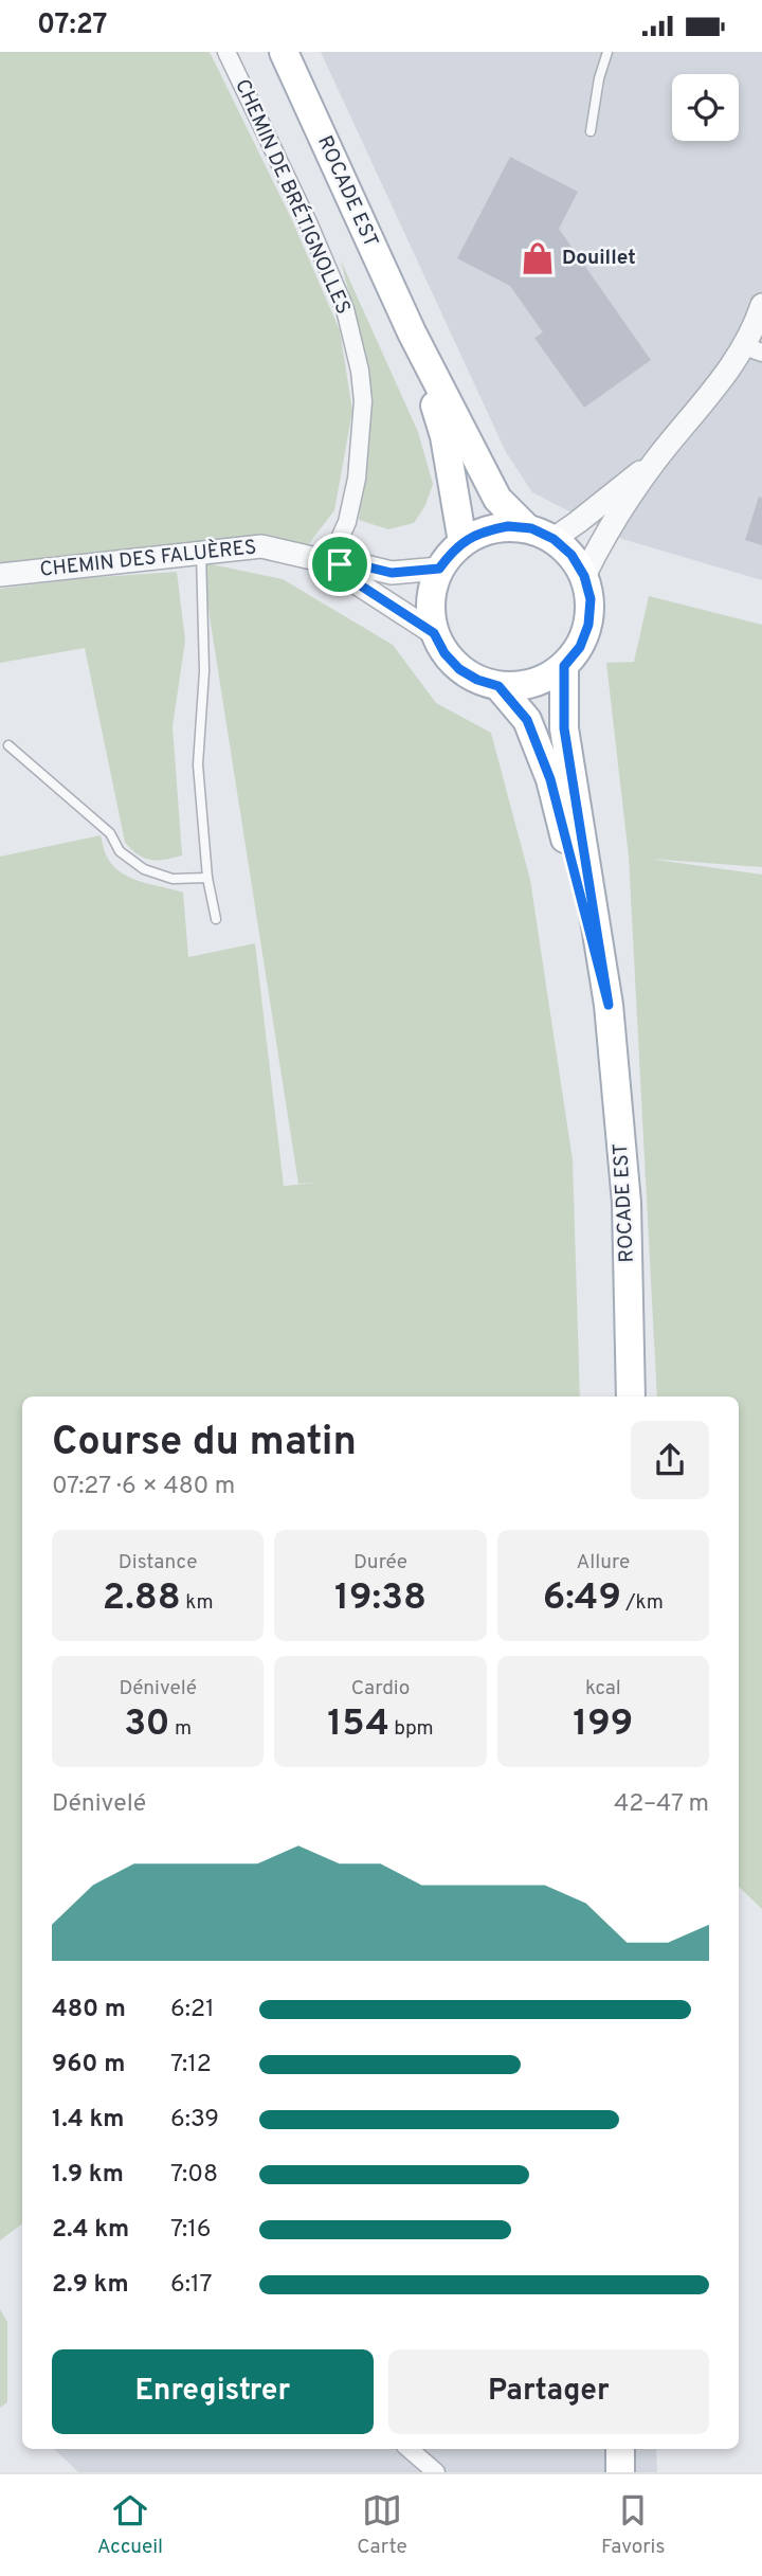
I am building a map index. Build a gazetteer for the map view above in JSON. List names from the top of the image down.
{
  "streets": {
    "main road": ["ROCADE EST"],
    "street": ["CHEMIN DE BRÉTIGNOLLES", "CHEMIN DES FALUÈRES"]
  },
  "crossings": [
    ["ROCADE EST", "CHEMIN DES FALUÈRES"],
    ["CHEMIN DE BRÉTIGNOLLES", "CHEMIN DES FALUÈRES"]
  ],
  "places": {
    "shop": ["Douillet"]
  },
  "page": {
    "status": "07:27",
    "heading": ["Course du matin", "07:27 · 6 × 480 m"],
    "stats": [
      ["Distance", "2.88 km"],
      ["Durée", "19:38"],
      ["Allure", "6:49 /km"],
      ["Dénivelé", "30 m"],
      ["Cardio", "154 bpm"],
      ["kcal", "199"]
    ],
    "chart": ["Dénivelé", "42–47 m"],
    "list": [
      {
        "name": "480 m",
        "note": "6:21"
      },
      {
        "name": "960 m",
        "note": "7:12"
      },
      {
        "name": "1.4 km",
        "note": "6:39"
      },
      {
        "name": "1.9 km",
        "note": "7:08"
      },
      {
        "name": "2.4 km",
        "note": "7:16"
      },
      {
        "name": "2.9 km",
        "note": "6:17"
      }
    ],
    "buttons": ["Enregistrer", "Partager"],
    "tabs": ["Accueil", "Carte", "Favoris"]
  }
}
